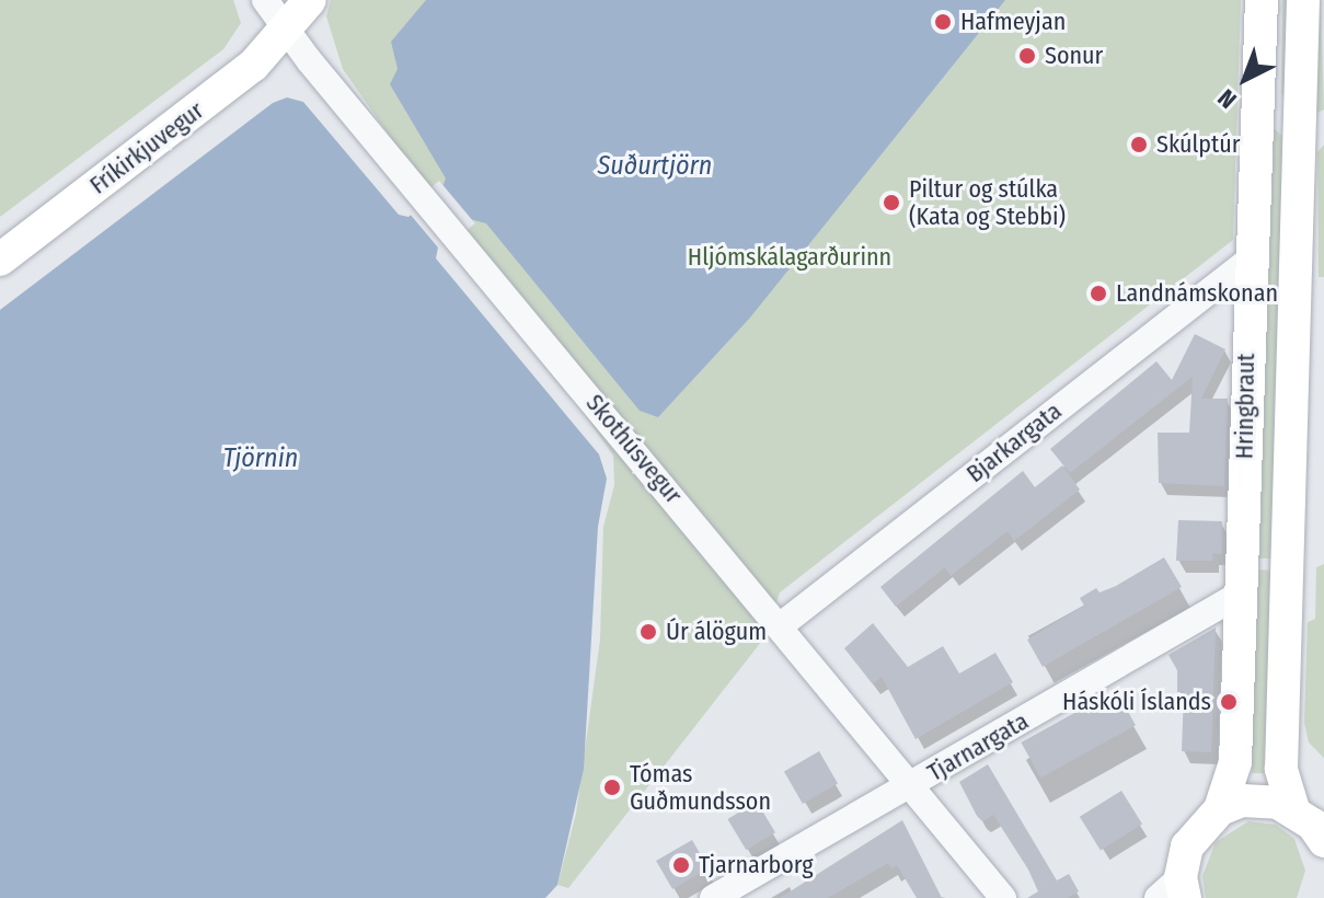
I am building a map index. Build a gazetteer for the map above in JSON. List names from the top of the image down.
{
  "streets": {
    "main road": ["Fríkirkjuvegur", "Hringbraut"],
    "street": ["Bjarkargata", "Skothúsvegur", "Tjarnargata"]
  },
  "crossings": [
    ["Fríkirkjuvegur", "Skothúsvegur"],
    ["Hringbraut", "Bjarkargata"],
    ["Hringbraut", "Tjarnargata"],
    ["Bjarkargata", "Skothúsvegur"],
    ["Skothúsvegur", "Tjarnargata"]
  ],
  "water": ["Suðurtjörn", "Tjörnin"],
  "parks": ["Hljómskálagarðurinn"],
  "places": [
    "Hafmeyjan",
    "Sonur",
    "Skúlptúr",
    "Piltur og stúlka (Kata og Stebbi)",
    "Landnámskonan",
    "Úr álögum",
    "Háskóli Íslands",
    "Tómas Guðmundsson",
    "Tjarnarborg"
  ],
  "north": "bottom left"
}
